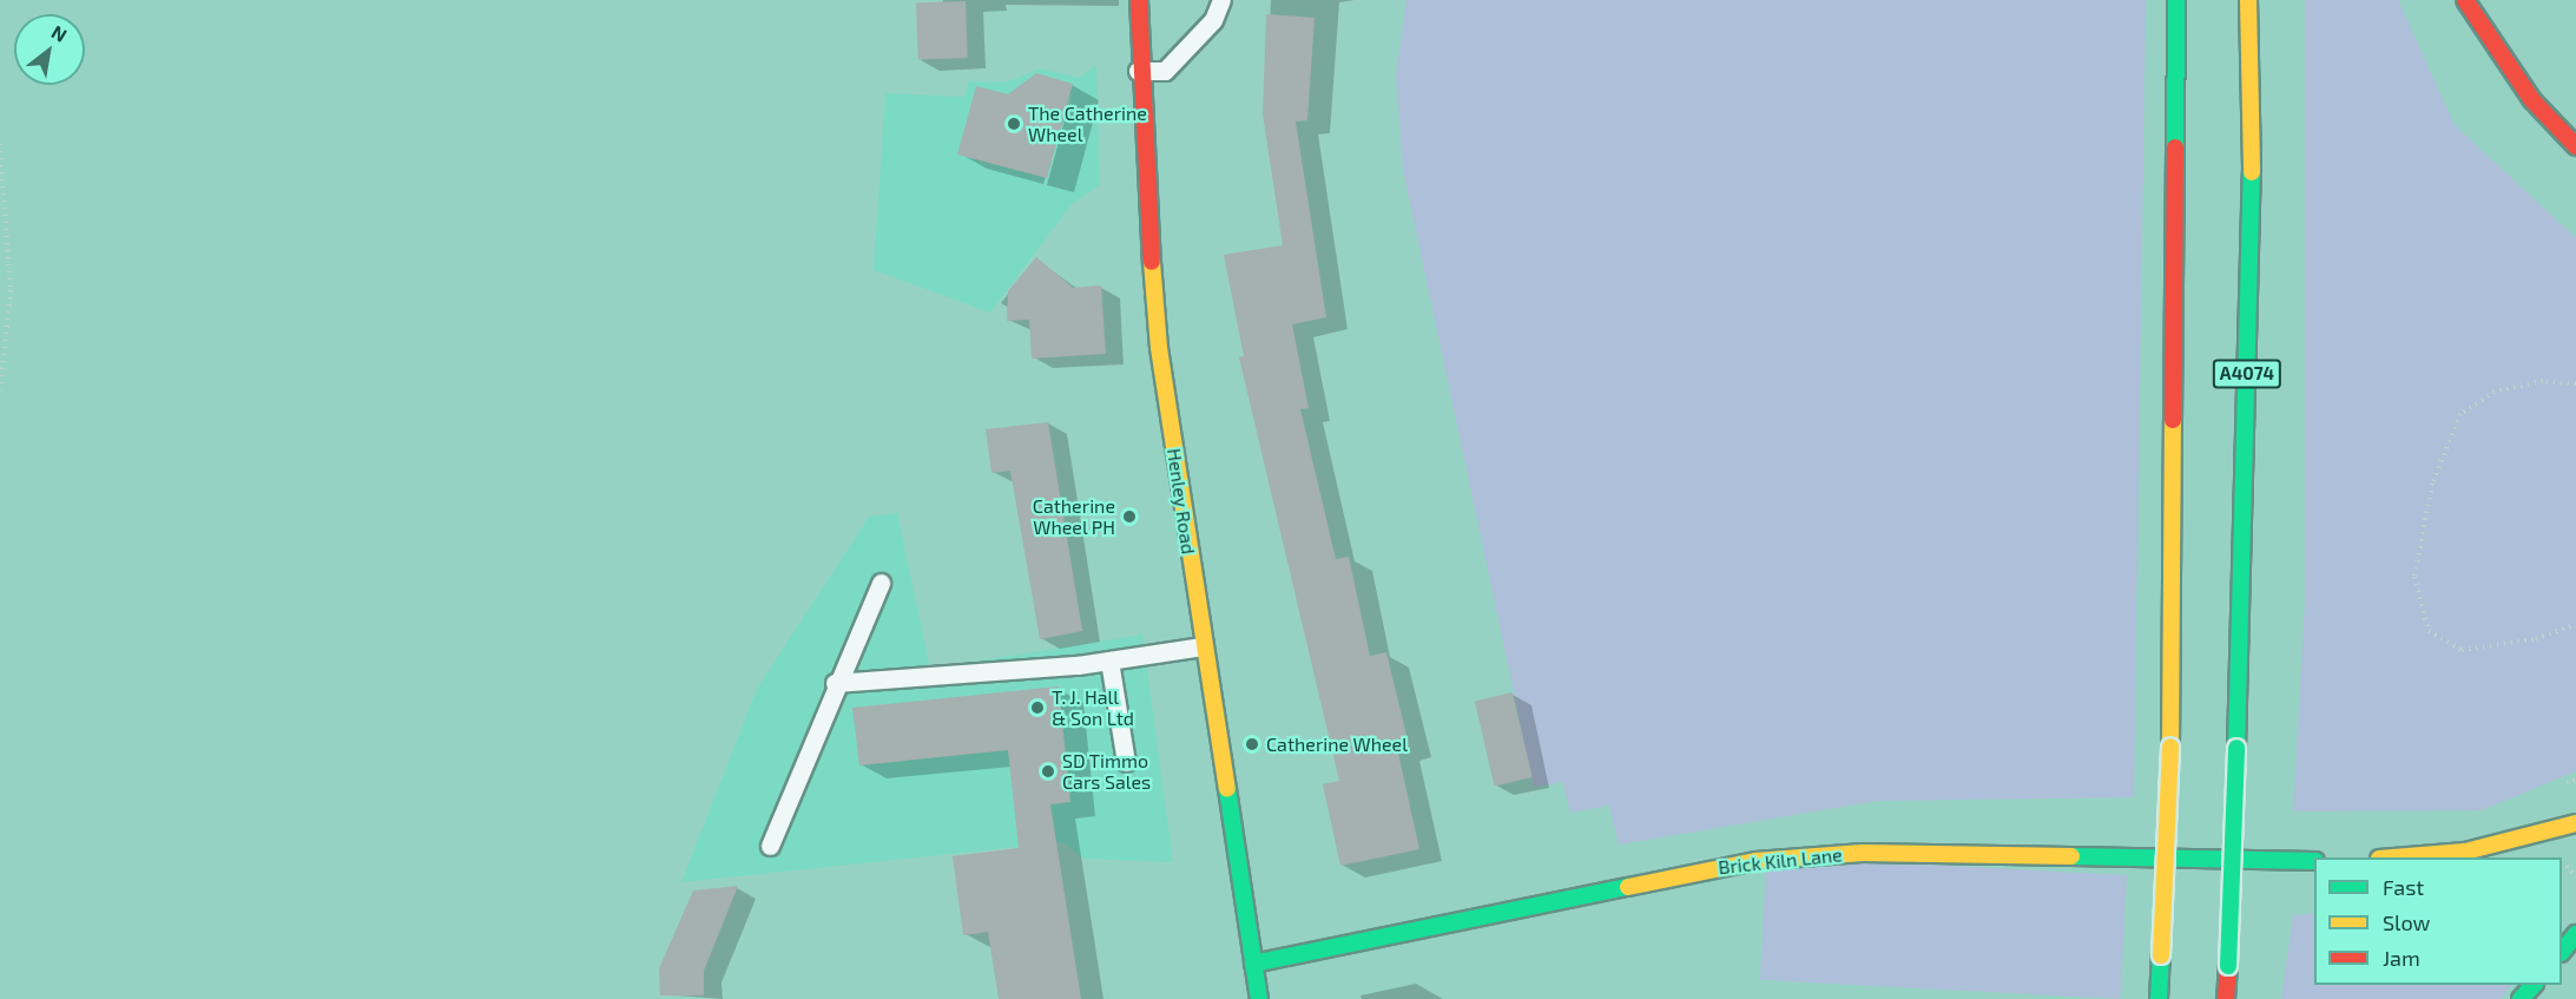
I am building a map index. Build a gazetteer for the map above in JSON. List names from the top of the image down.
{
  "streets": {
    "street": ["A4074", "Henley Road", "Brick Kiln Lane"]
  },
  "crossings": [
    ["Henley Road", "Brick Kiln Lane"]
  ],
  "places": [
    "The Catherine Wheel",
    "Catherine Wheel PH",
    "T. J. Hall & Son Ltd",
    "Catherine Wheel",
    "SD Timmo Cars Sales"
  ],
  "legend": ["Fast", "Slow", "Jam"],
  "north": "top right"
}
